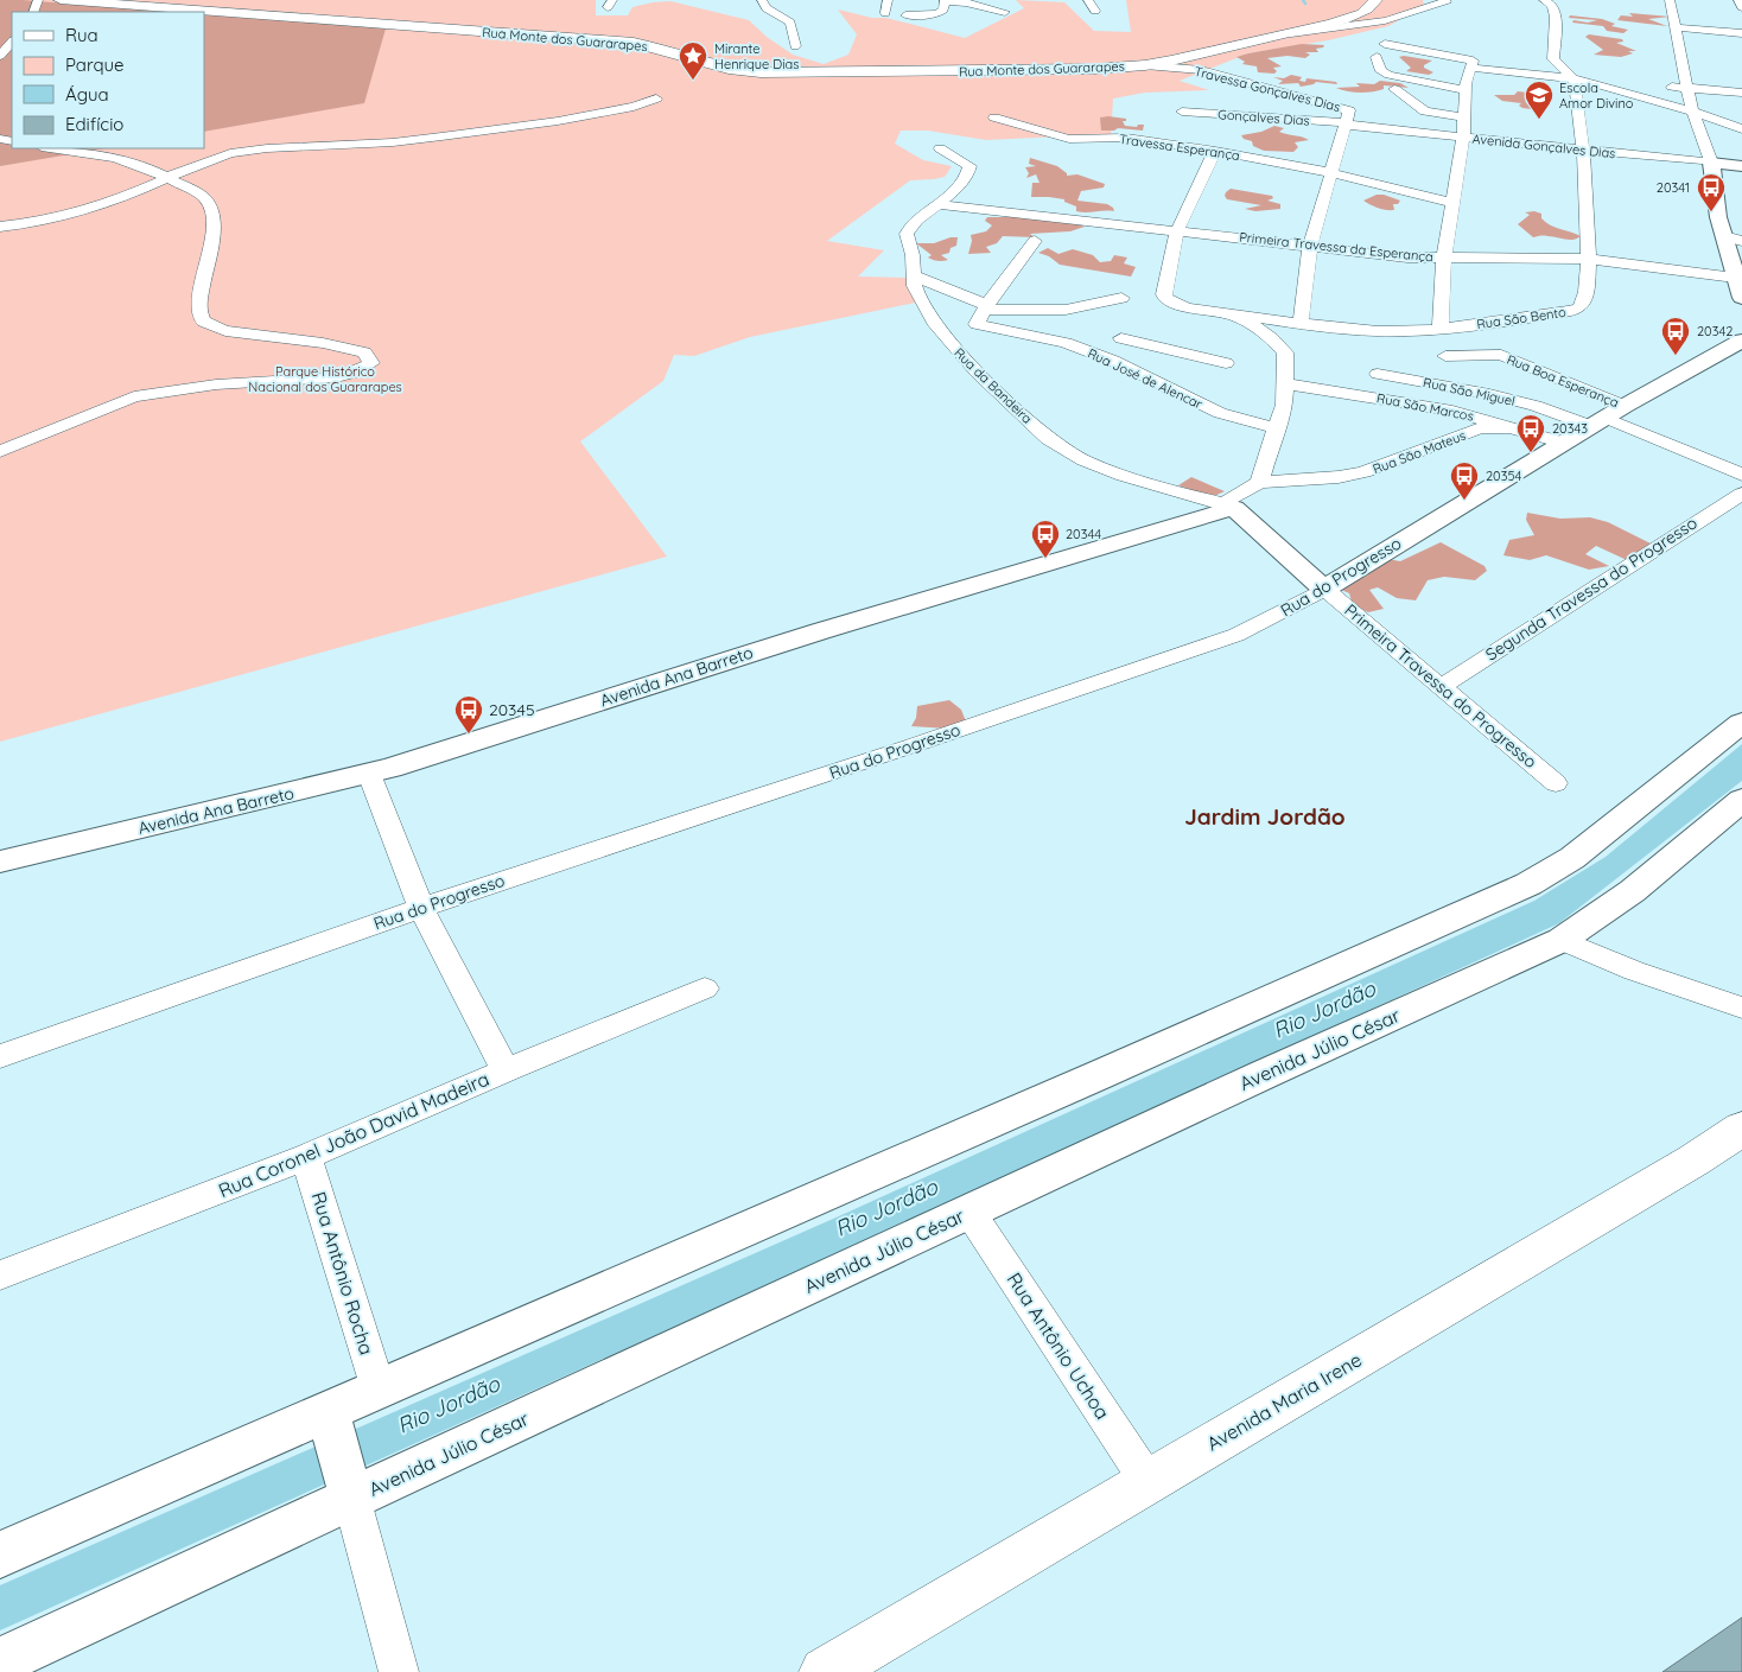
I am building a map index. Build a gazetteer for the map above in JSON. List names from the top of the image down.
{
  "streets": {
    "main road": ["Rua Monte dos Guararapes", "Avenida Maria Irene"],
    "street": [
      "Travessa Gonçalves Dias",
      "Gonçalves Dias",
      "Avenida Gonçalves Dias",
      "Travessa Esperança",
      "Primeira Travessa da Esperança",
      "Rua São Bento",
      "Rua José de Alencar",
      "Rua Boa Esperança",
      "Rua da Bandeira",
      "Rua São Miguel",
      "Rua São Marcos",
      "Rua São Mateus",
      "Rua do Progresso",
      "Segunda Travessa do Progresso",
      "Avenida Ana Barreto",
      "Primeira Travessa do Progresso",
      "Avenida Júlio César",
      "Rua Coronel João David Madeira",
      "Rua Antônio Rocha",
      "Rua Antônio Uchoa"
    ]
  },
  "crossings": [
    ["Rua Monte dos Guararapes", "Travessa Gonçalves Dias"],
    ["Travessa Gonçalves Dias", "Gonçalves Dias"],
    ["Travessa Gonçalves Dias", "Avenida Gonçalves Dias"],
    ["Travessa Gonçalves Dias", "Travessa Esperança"],
    ["Travessa Gonçalves Dias", "Primeira Travessa da Esperança"],
    ["Travessa Gonçalves Dias", "Rua São Bento"],
    ["Gonçalves Dias", "Avenida Gonçalves Dias"],
    ["Avenida Gonçalves Dias", "Rua São Bento"],
    ["Primeira Travessa da Esperança", "Rua São Bento"],
    ["Primeira Travessa da Esperança", "Rua da Bandeira"],
    ["Rua José de Alencar", "Rua da Bandeira"],
    ["Rua Boa Esperança", "Rua do Progresso"],
    ["Rua da Bandeira", "Rua São Mateus"],
    ["Rua da Bandeira", "Avenida Ana Barreto"],
    ["Rua São Miguel", "Rua do Progresso"],
    ["Rua São Marcos", "Rua São Mateus"],
    ["Rua São Marcos", "Rua do Progresso"],
    ["Rua São Mateus", "Avenida Ana Barreto"],
    ["Rua do Progresso", "Primeira Travessa do Progresso"],
    ["Segunda Travessa do Progresso", "Primeira Travessa do Progresso"],
    ["Avenida Júlio César", "Rua Antônio Uchoa"],
    ["Rua Coronel João David Madeira", "Rua Antônio Rocha"],
    ["Rua Antônio Uchoa", "Avenida Maria Irene"]
  ],
  "districts": ["Jardim Jordão"],
  "water": ["Rio Jordão"],
  "parks": ["Parque Histórico Nacional dos Guararapes"],
  "places": {
    "place": ["Mirante Henrique Dias"],
    "school or university": ["Escola Amor Divino"],
    "bus stop": [
      "20341",
      "20342",
      "20343",
      "20354",
      "20344",
      "20345"
    ]
  },
  "legend": [
    "Rua",
    "Parque",
    "Água",
    "Edifício"
  ]
}
